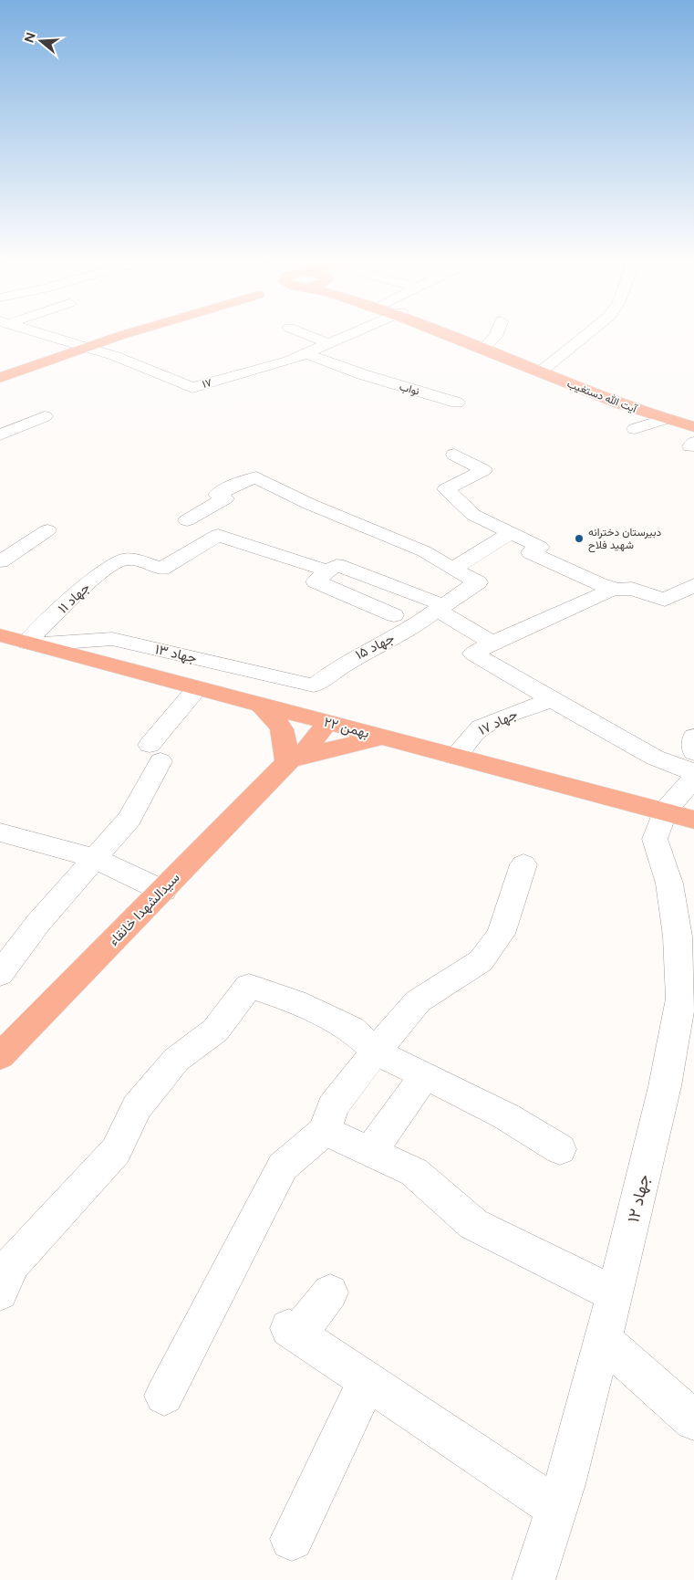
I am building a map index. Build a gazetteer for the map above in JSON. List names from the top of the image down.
{
  "streets": {
    "main road": ["آیت الله دستغیب", "۲۲ بهمن", "سیدالشهدا خانقاء"],
    "street": [
      "۱۷",
      "نواب",
      "جهاد ۱۱",
      "جهاد ۱۵",
      "جهاد ۱۳",
      "جهاد ۱۷",
      "جهاد ۱۲"
    ]
  },
  "crossings": [
    ["۱۷", "نواب"],
    ["جهاد ۱۱", "جهاد ۱۳"],
    ["جهاد ۱۱", "۲۲ بهمن"],
    ["جهاد ۱۵", "جهاد ۱۳"],
    ["جهاد ۱۳", "۲۲ بهمن"],
    ["جهاد ۱۷", "۲۲ بهمن"],
    ["۲۲ بهمن", "سیدالشهدا خانقاء"],
    ["۲۲ بهمن", "جهاد ۱۲"]
  ],
  "places": ["دبیرستان دخترانه شهید فلاح"],
  "north": "left"
}
